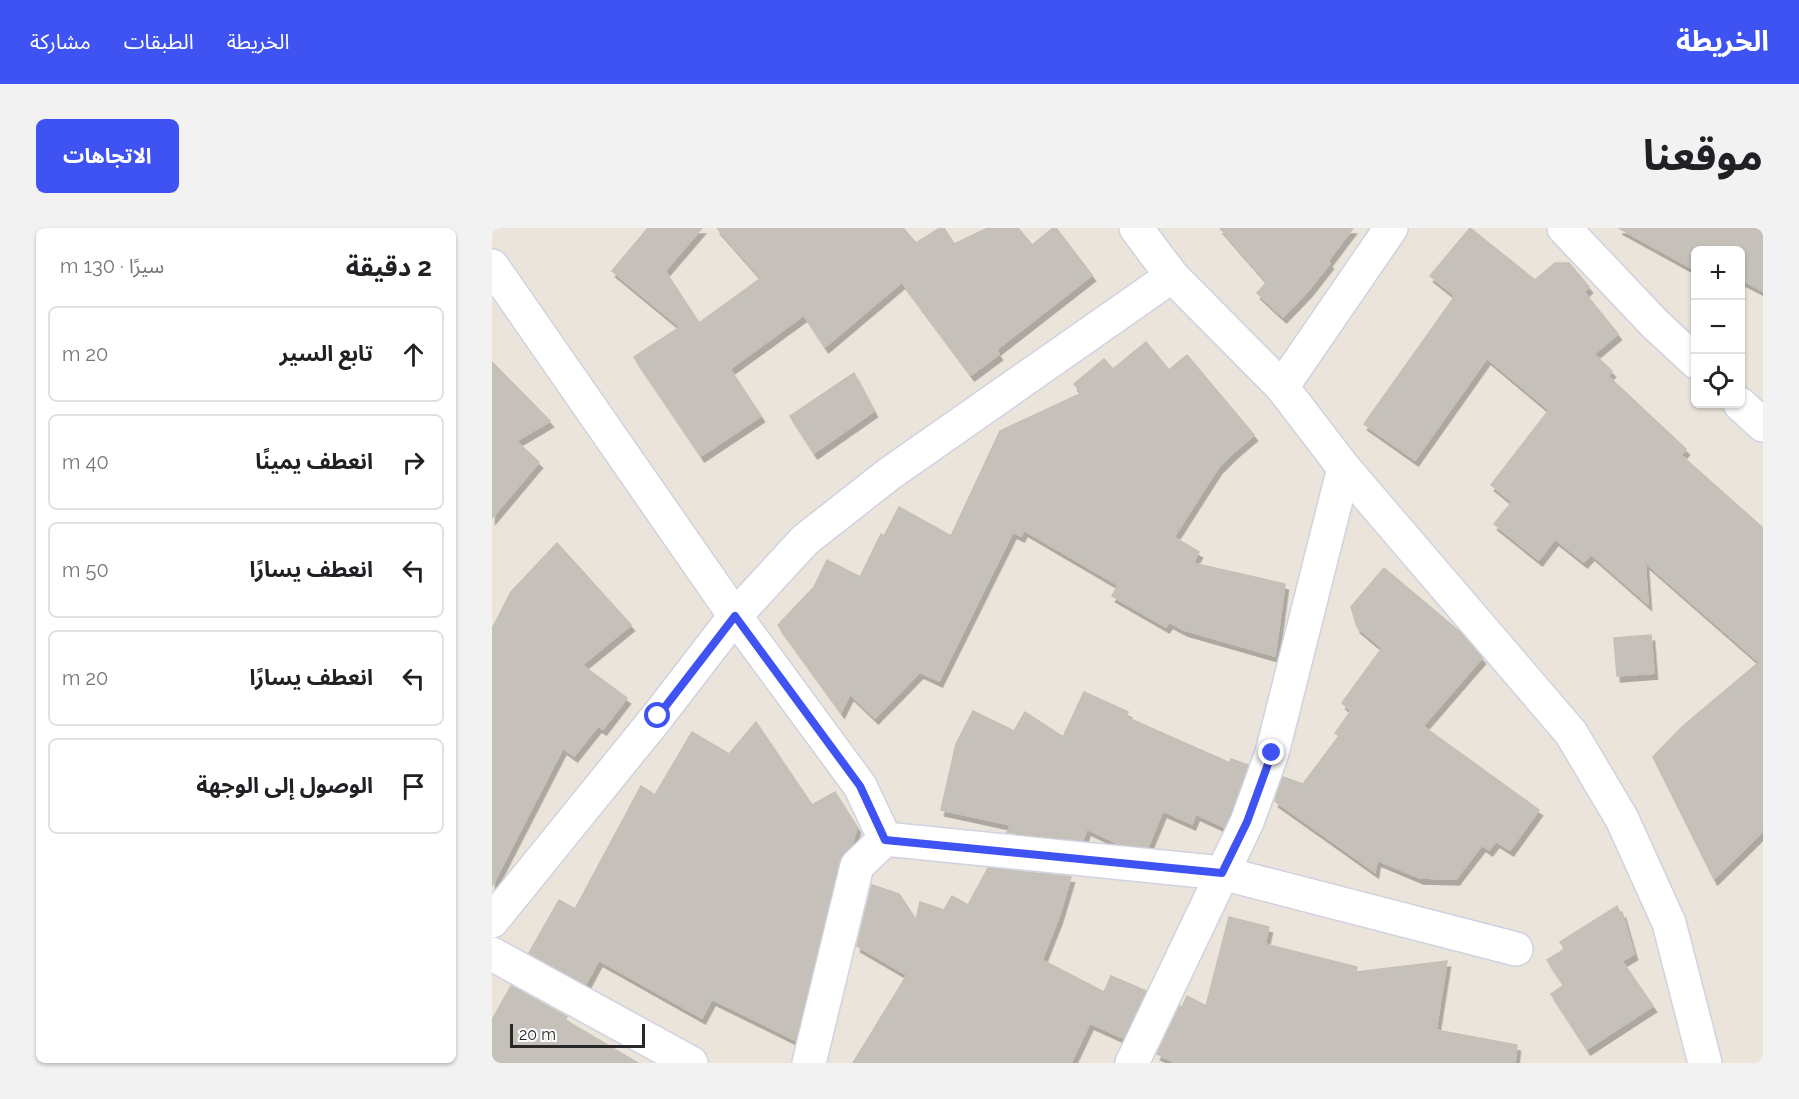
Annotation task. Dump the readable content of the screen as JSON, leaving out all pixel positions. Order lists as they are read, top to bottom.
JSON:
{
  "scale_bar": "20 m",
  "page": {
    "header": "الخريطة",
    "nav": ["الخريطة", "الطبقات", "مشاركة"],
    "title": "موقعنا",
    "buttons": "الاتجاهات",
    "heading": ["2 دقيقة", "سيرًا · 130 m"],
    "map_buttons": ["+", "−"],
    "list": [
      ["تابع السير", "20 m"],
      ["انعطف يمينًا", "40 m"],
      ["انعطف يسارًا", "50 m"],
      ["انعطف يسارًا", "20 m"],
      "الوصول إلى الوجهة"
    ],
    "scale": "20 m"
  }
}
